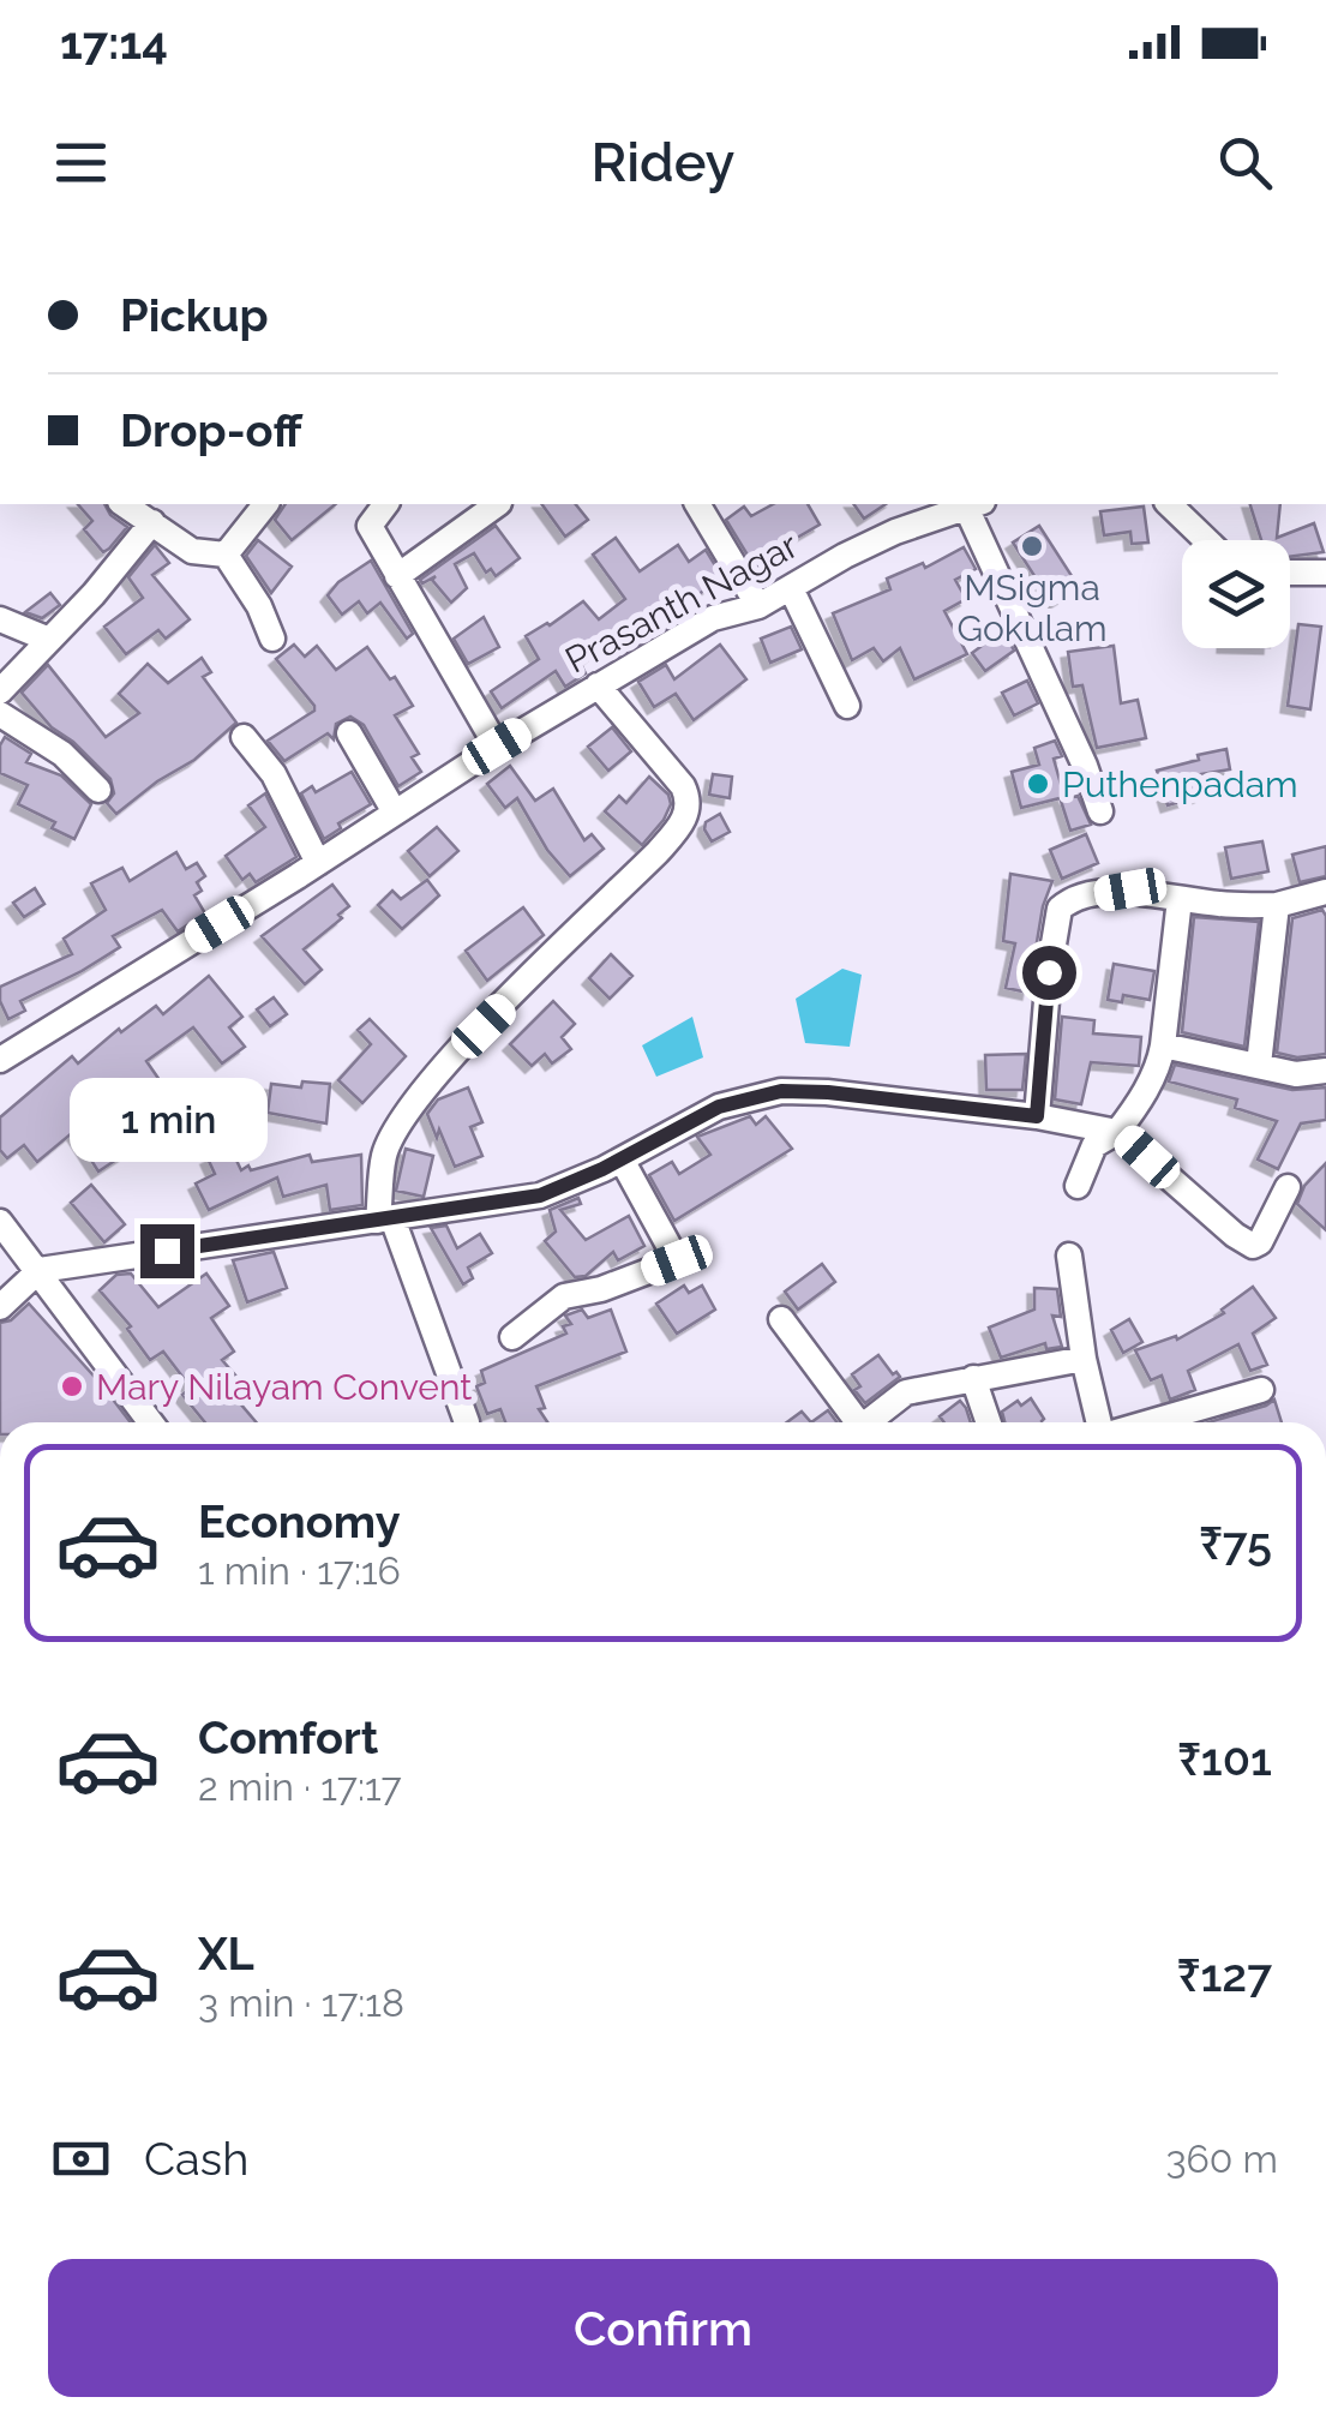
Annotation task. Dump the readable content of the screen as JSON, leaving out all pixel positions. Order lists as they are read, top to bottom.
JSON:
{
  "streets": {
    "street": ["Prasanth Nagar"]
  },
  "places": ["MSigma Gokulam", "Puthenpadam", "Mary Nilayam Convent"],
  "page": {
    "status": "17:14",
    "header": "Ridey",
    "banner": ["Pickup", "Drop-off"],
    "bubble": "1 min",
    "list": [
      {
        "name": "Economy",
        "note": "1 min · 17:16",
        "value": "₹75"
      },
      {
        "name": "Comfort",
        "note": "2 min · 17:17",
        "value": "₹101"
      },
      {
        "name": "XL",
        "note": "3 min · 17:18",
        "value": "₹127"
      }
    ],
    "pay": ["Cash", "360 m"],
    "buttons": "Confirm"
  }
}
